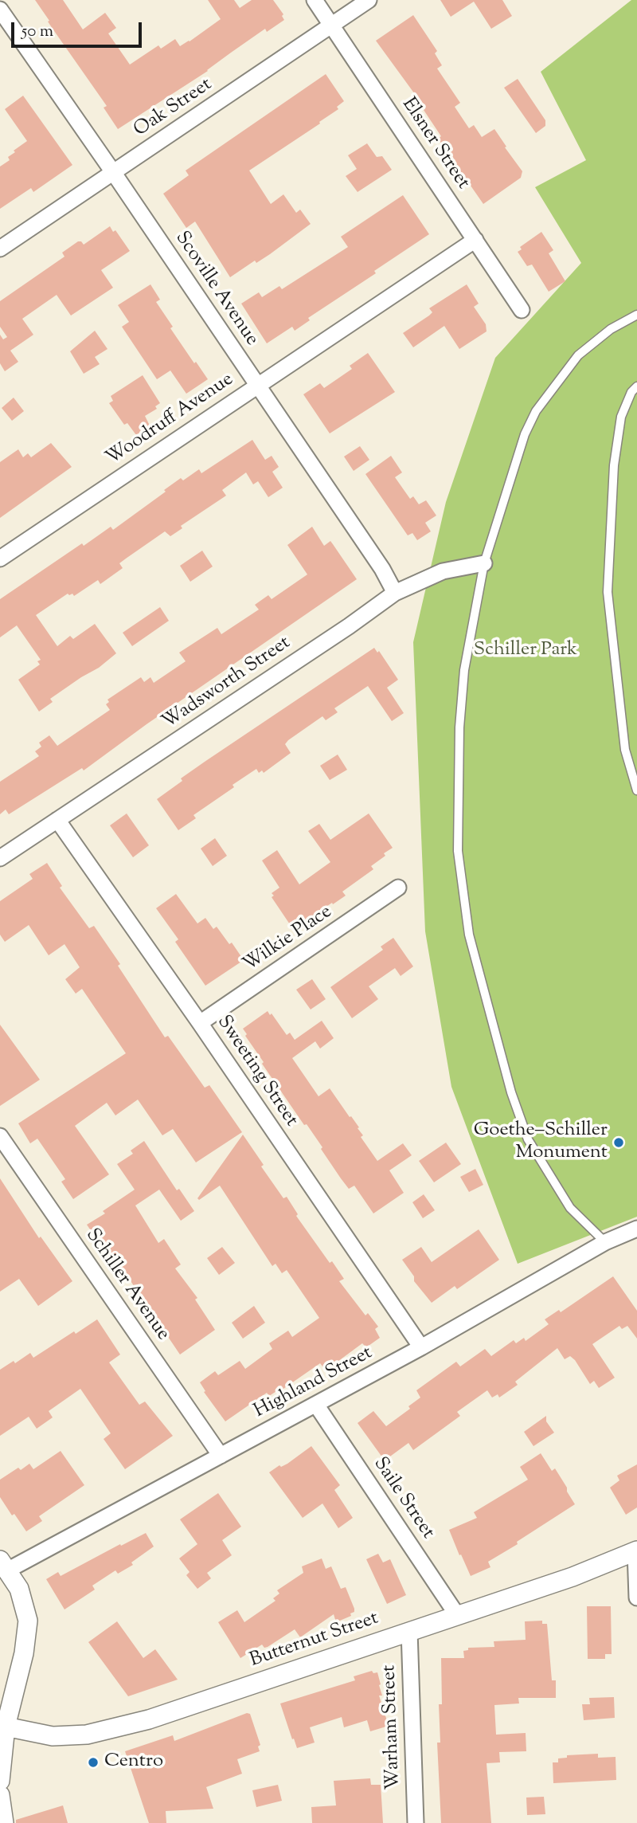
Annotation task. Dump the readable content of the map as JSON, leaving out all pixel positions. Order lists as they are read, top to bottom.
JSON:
{
  "streets": {
    "street": [
      "Oak Street",
      "Elsner Street",
      "Scoville Avenue",
      "Woodruff Avenue",
      "Wadsworth Street",
      "Wilkie Place",
      "Sweeting Street",
      "Schiller Avenue",
      "Highland Street",
      "Saile Street",
      "Butternut Street",
      "Warham Street"
    ]
  },
  "crossings": [
    ["Oak Street", "Elsner Street"],
    ["Oak Street", "Scoville Avenue"],
    ["Elsner Street", "Woodruff Avenue"],
    ["Scoville Avenue", "Woodruff Avenue"],
    ["Scoville Avenue", "Wadsworth Street"],
    ["Wadsworth Street", "Sweeting Street"],
    ["Wilkie Place", "Sweeting Street"],
    ["Sweeting Street", "Highland Street"],
    ["Schiller Avenue", "Highland Street"],
    ["Highland Street", "Saile Street"],
    ["Saile Street", "Butternut Street"],
    ["Butternut Street", "Warham Street"]
  ],
  "parks": ["Schiller Park"],
  "places": ["Goethe–Schiller Monument", "Centro"],
  "scale_bar": "50 m"
}
